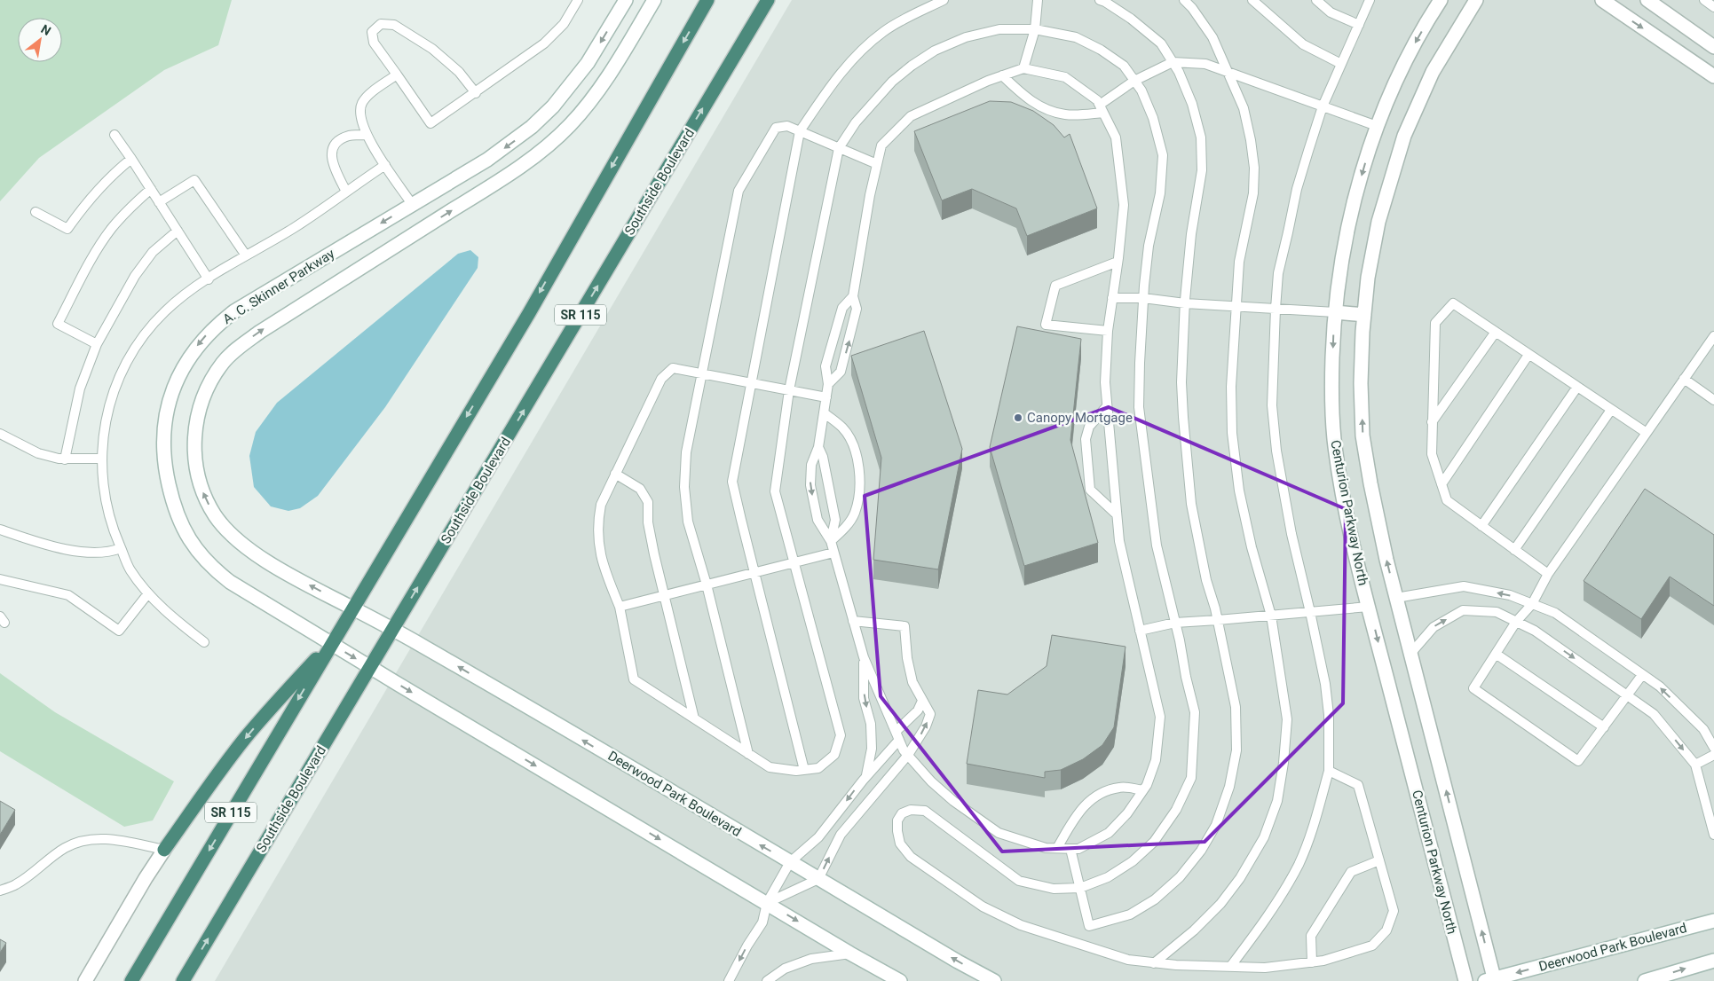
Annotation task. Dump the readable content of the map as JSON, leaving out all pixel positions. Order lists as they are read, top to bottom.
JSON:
{
  "streets": {
    "highway": ["Southside Boulevard", "SR 115"],
    "main road": ["A. C. Skinner Parkway", "Centurion Parkway North", "Deerwood Park Boulevard"]
  },
  "crossings": [
    ["Southside Boulevard", "Deerwood Park Boulevard"],
    ["A. C. Skinner Parkway", "SR 115"],
    ["A. C. Skinner Parkway", "Deerwood Park Boulevard"],
    ["SR 115", "Deerwood Park Boulevard"],
    ["Centurion Parkway North", "Deerwood Park Boulevard"]
  ],
  "places": ["Canopy Mortgage"],
  "north": "top right"
}
